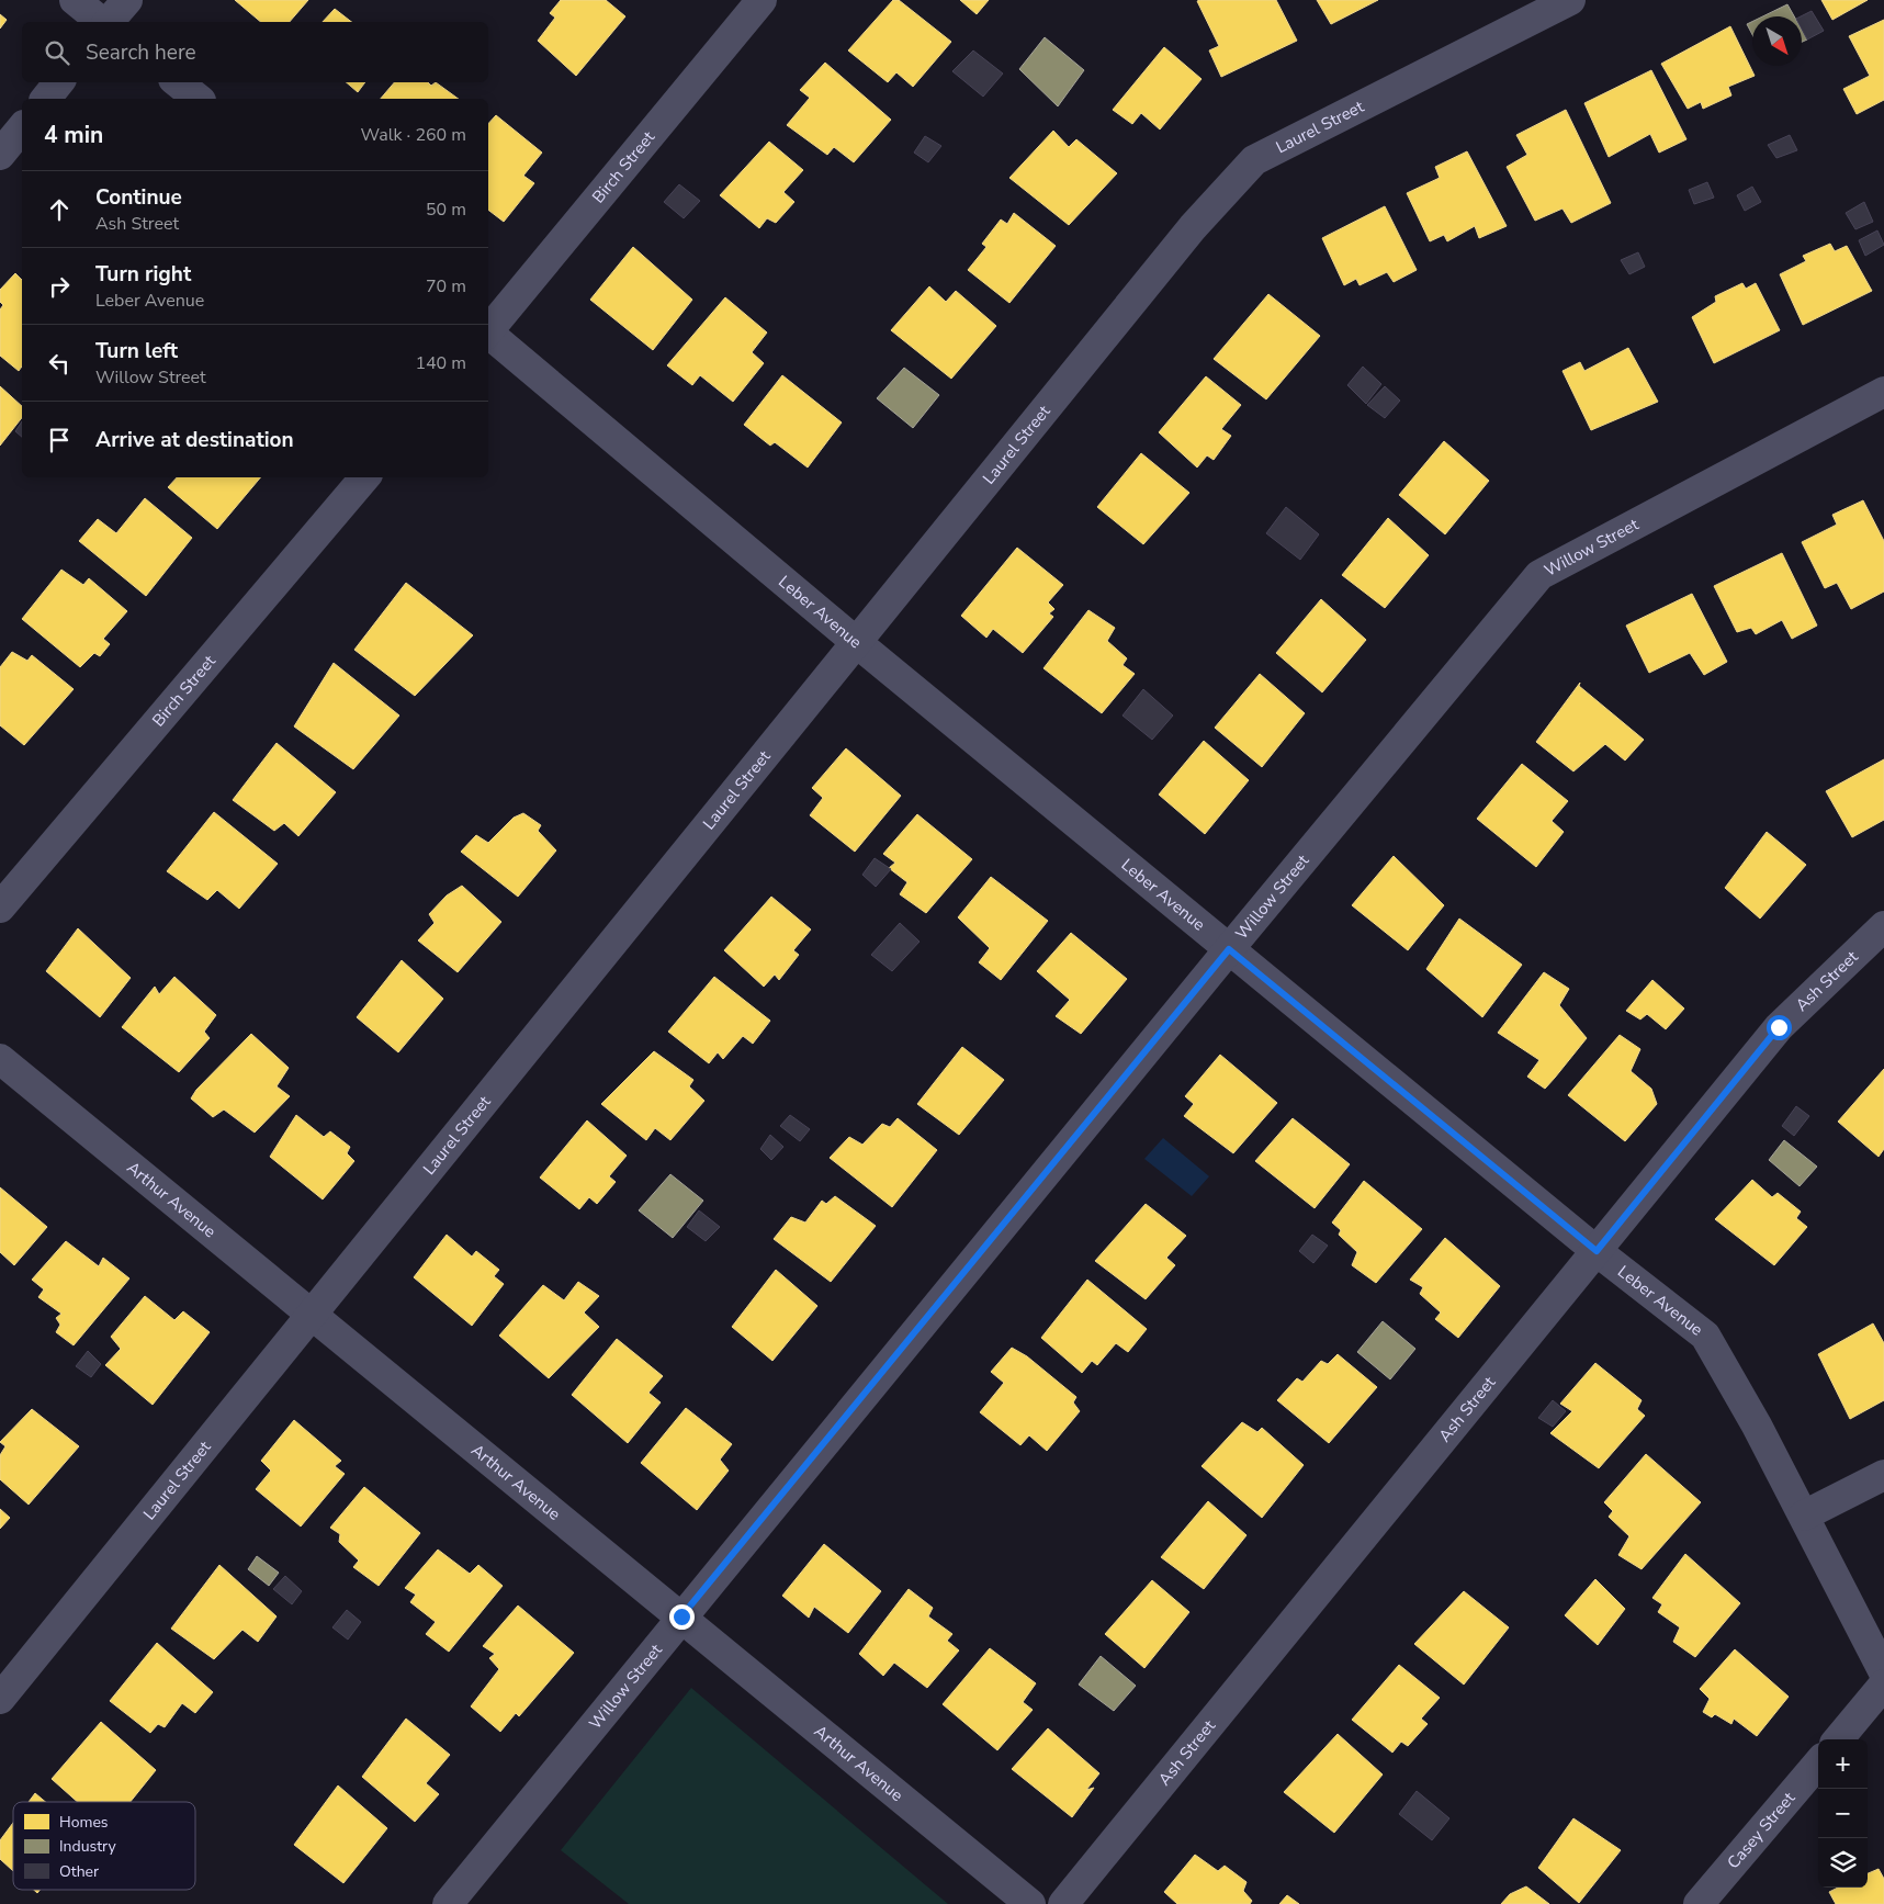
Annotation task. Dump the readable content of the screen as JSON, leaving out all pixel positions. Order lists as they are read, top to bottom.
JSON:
{
  "streets": {
    "street": [
      "Laurel Street",
      "Birch Street",
      "Willow Street",
      "Leber Avenue",
      "Ash Street",
      "Arthur Avenue",
      "Casey Street"
    ]
  },
  "crossings": [
    ["Laurel Street", "Leber Avenue"],
    ["Laurel Street", "Arthur Avenue"],
    ["Willow Street", "Leber Avenue"],
    ["Willow Street", "Arthur Avenue"],
    ["Leber Avenue", "Ash Street"]
  ],
  "legend": ["Homes", "Industry", "Other"],
  "north": "bottom right",
  "page": {
    "search": "Search here",
    "heading": ["4 min", "Walk · 260 m"],
    "list": [
      ["Continue", "Ash Street", "50 m"],
      ["Turn right", "Leber Avenue", "70 m"],
      ["Turn left", "Willow Street", "140 m"],
      "Arrive at destination"
    ],
    "map_buttons": ["+", "−"]
  }
}
